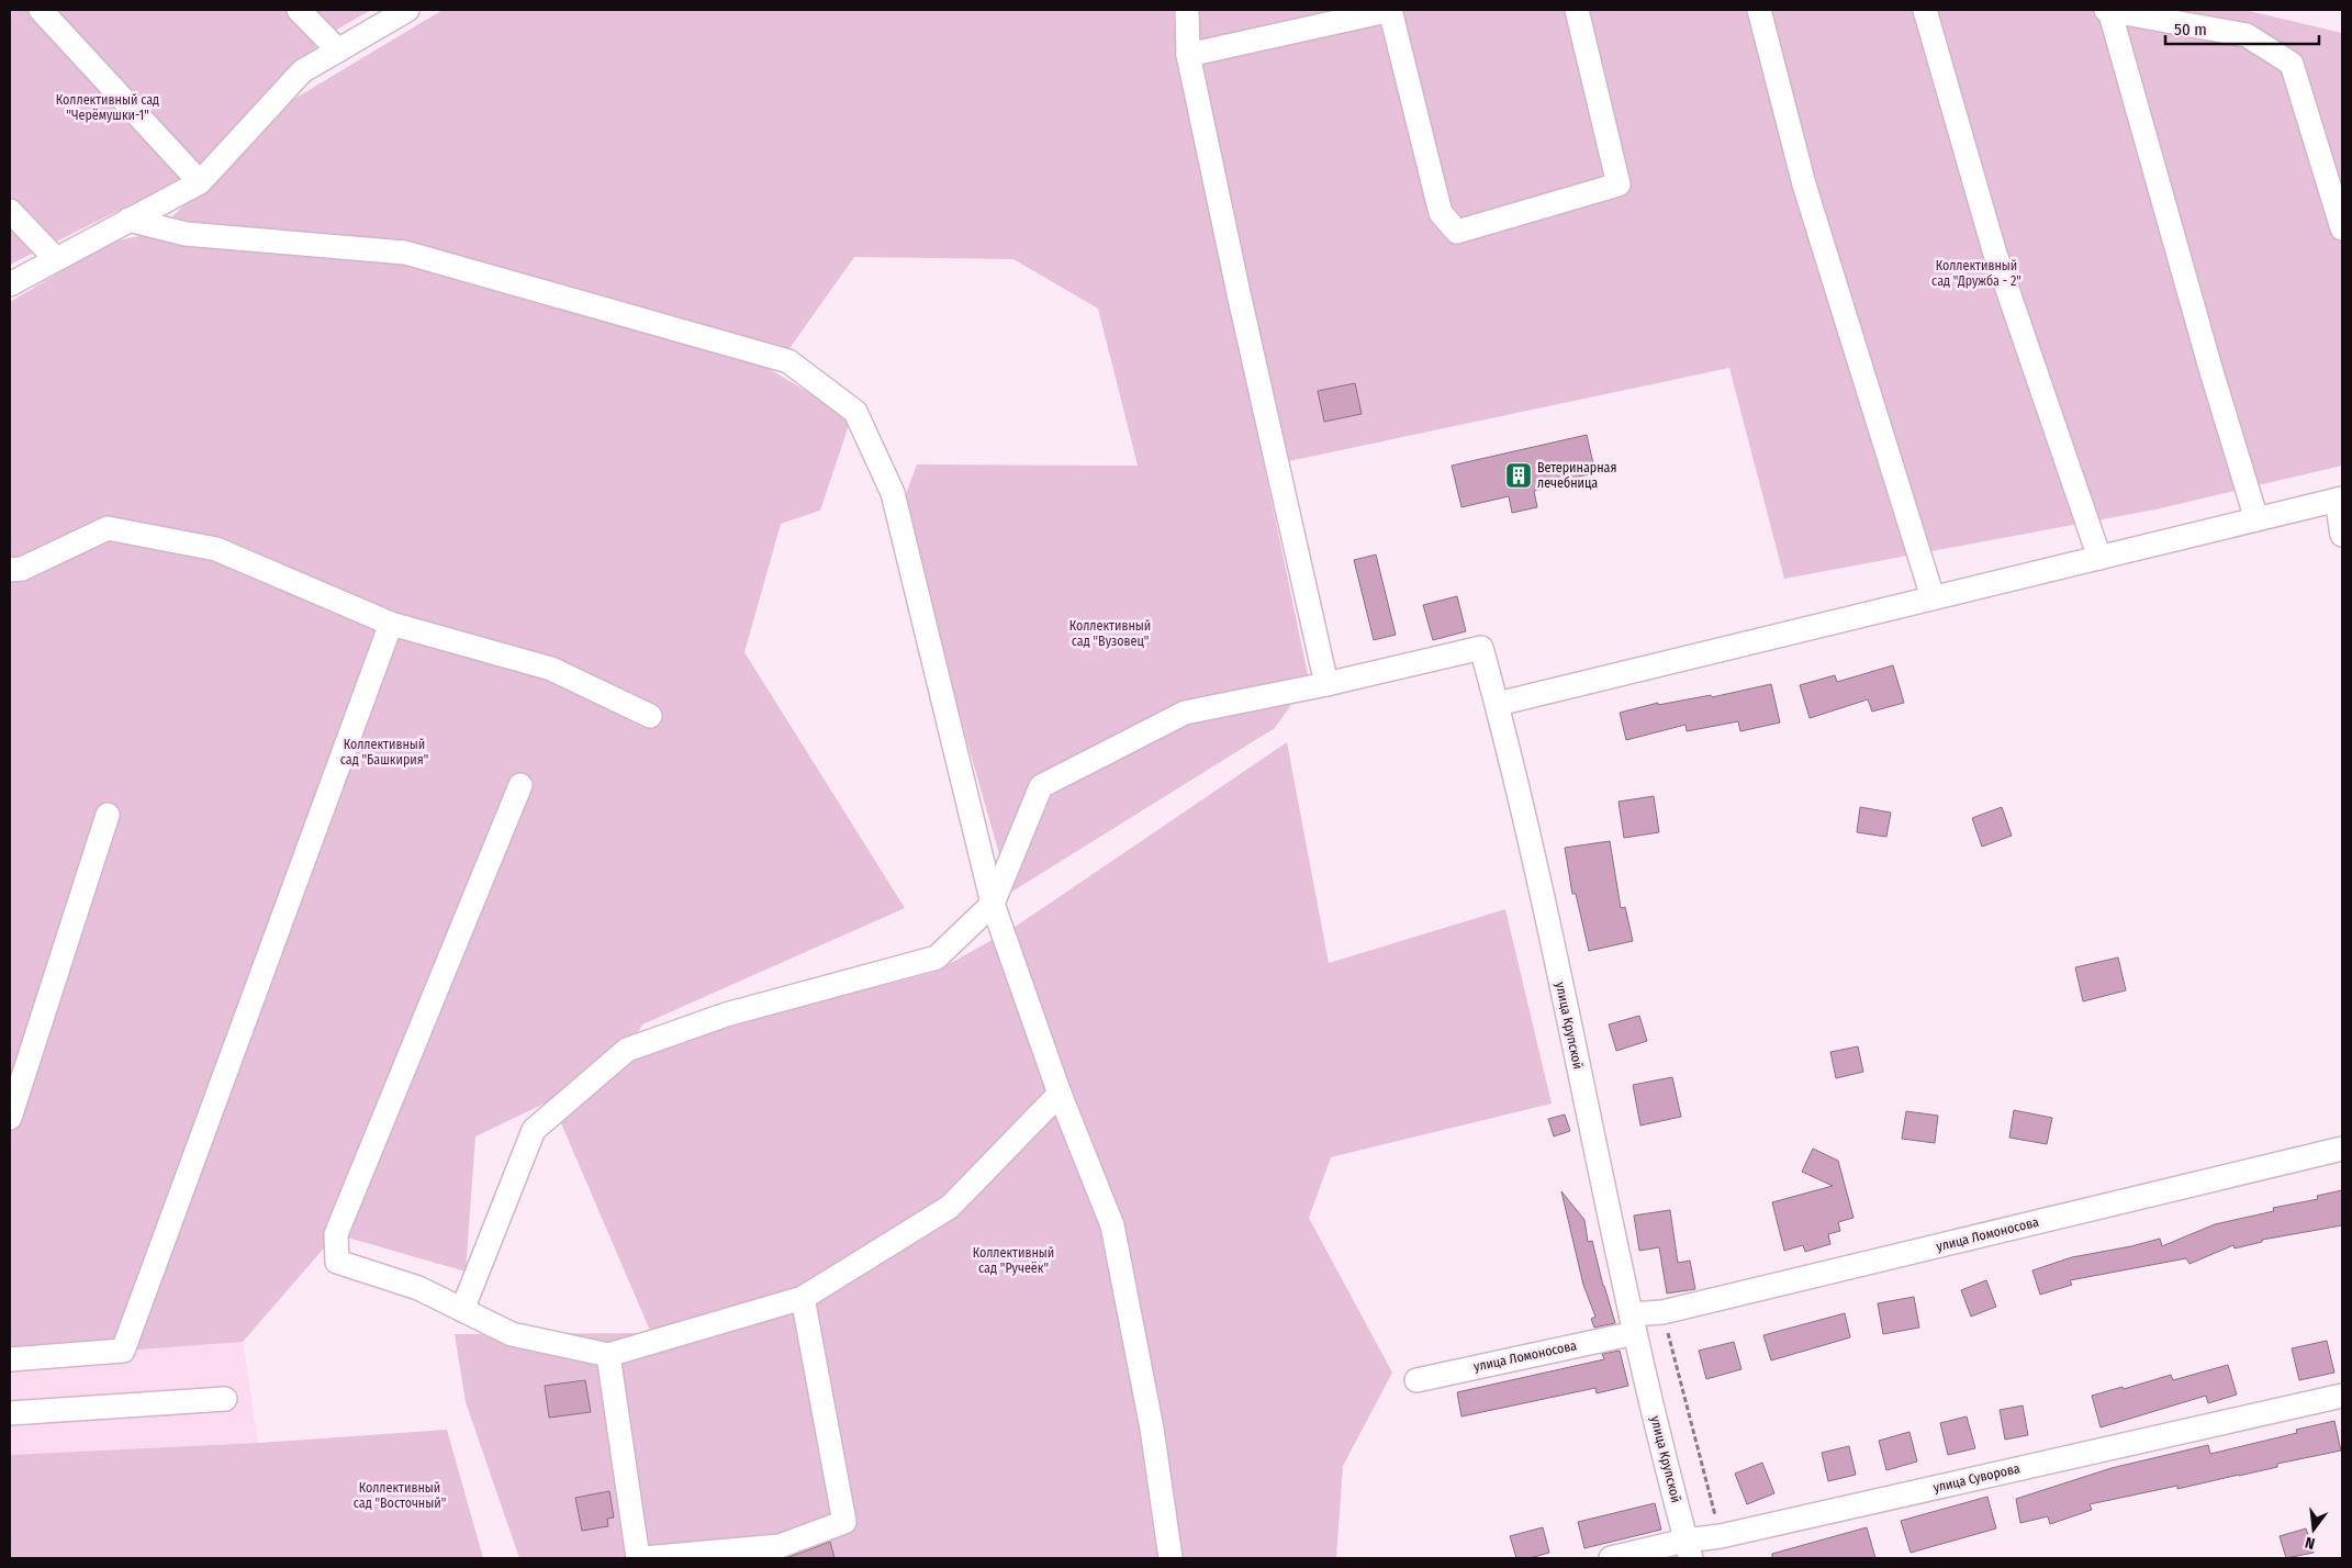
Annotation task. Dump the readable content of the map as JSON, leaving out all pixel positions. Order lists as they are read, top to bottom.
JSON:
{
  "streets": {
    "street": ["улица Крупской", "улица Ломоносова", "улица Суворова"]
  },
  "crossings": [
    ["улица Крупской", "улица Ломоносова"],
    ["улица Крупской", "улица Суворова"]
  ],
  "parks": [
    "Коллективный сад \"Черёмушки-1\"",
    "Коллективный сад \"Дружба - 2\"",
    "Коллективный сад \"Вузовец\"",
    "Коллективный сад \"Башкирия\"",
    "Коллективный сад \"Ручеёк\"",
    "Коллективный сад \"Восточный\""
  ],
  "places": {
    "building": ["Ветеринарная лечебница"]
  },
  "scale_bar": "50 m",
  "north": "bottom"
}
